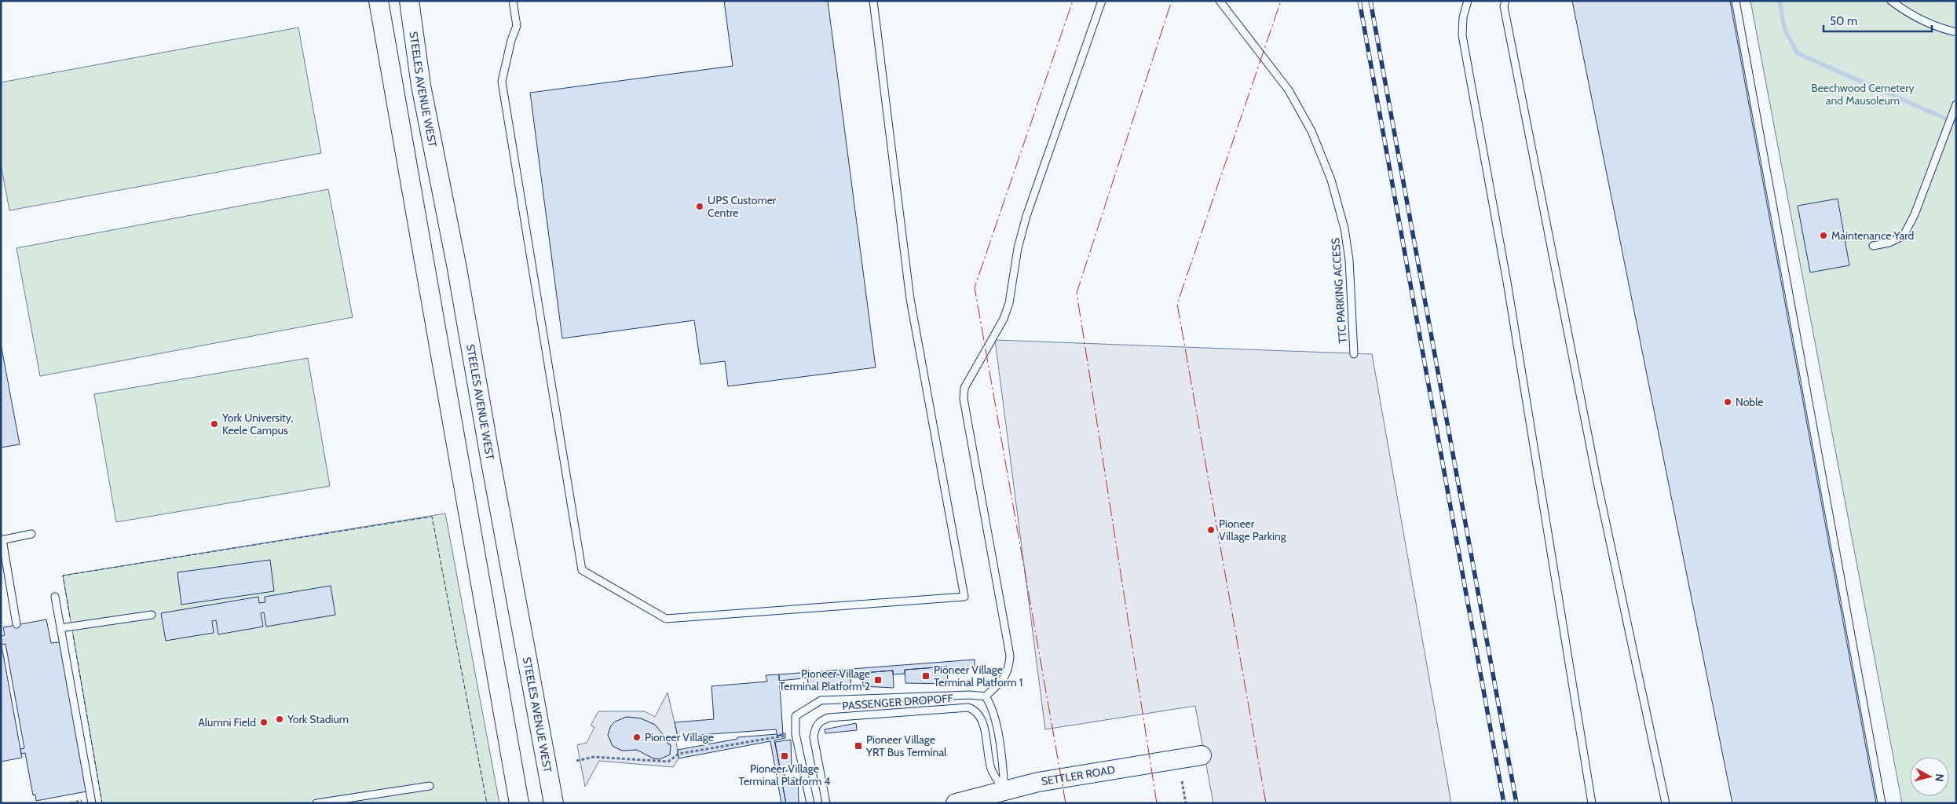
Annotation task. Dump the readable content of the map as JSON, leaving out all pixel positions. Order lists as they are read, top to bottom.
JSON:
{
  "streets": {
    "main road": ["STEELES AVENUE WEST", "SETTLER ROAD"],
    "lane": ["TTC PARKING ACCESS", "PASSENGER DROPOFF"]
  },
  "crossings": [
    ["PASSENGER DROPOFF", "SETTLER ROAD"]
  ],
  "parks": ["Beechwood Cemetery and Mausoleum"],
  "places": {
    "other": [
      "UPS Customer Centre",
      "Maintenance Yard",
      "Noble",
      "York University, Keele Campus",
      "Pioneer Village Parking",
      "York Stadium",
      "Alumni Field",
      "Pioneer Village"
    ],
    "transit": [
      "Pioneer Village Terminal Platform 1",
      "Pioneer Village Terminal Platform 2",
      "Pioneer Village YRT Bus Terminal",
      "Pioneer Village Terminal Platform 4"
    ]
  },
  "scale_bar": "50 m",
  "north": "right"
}
